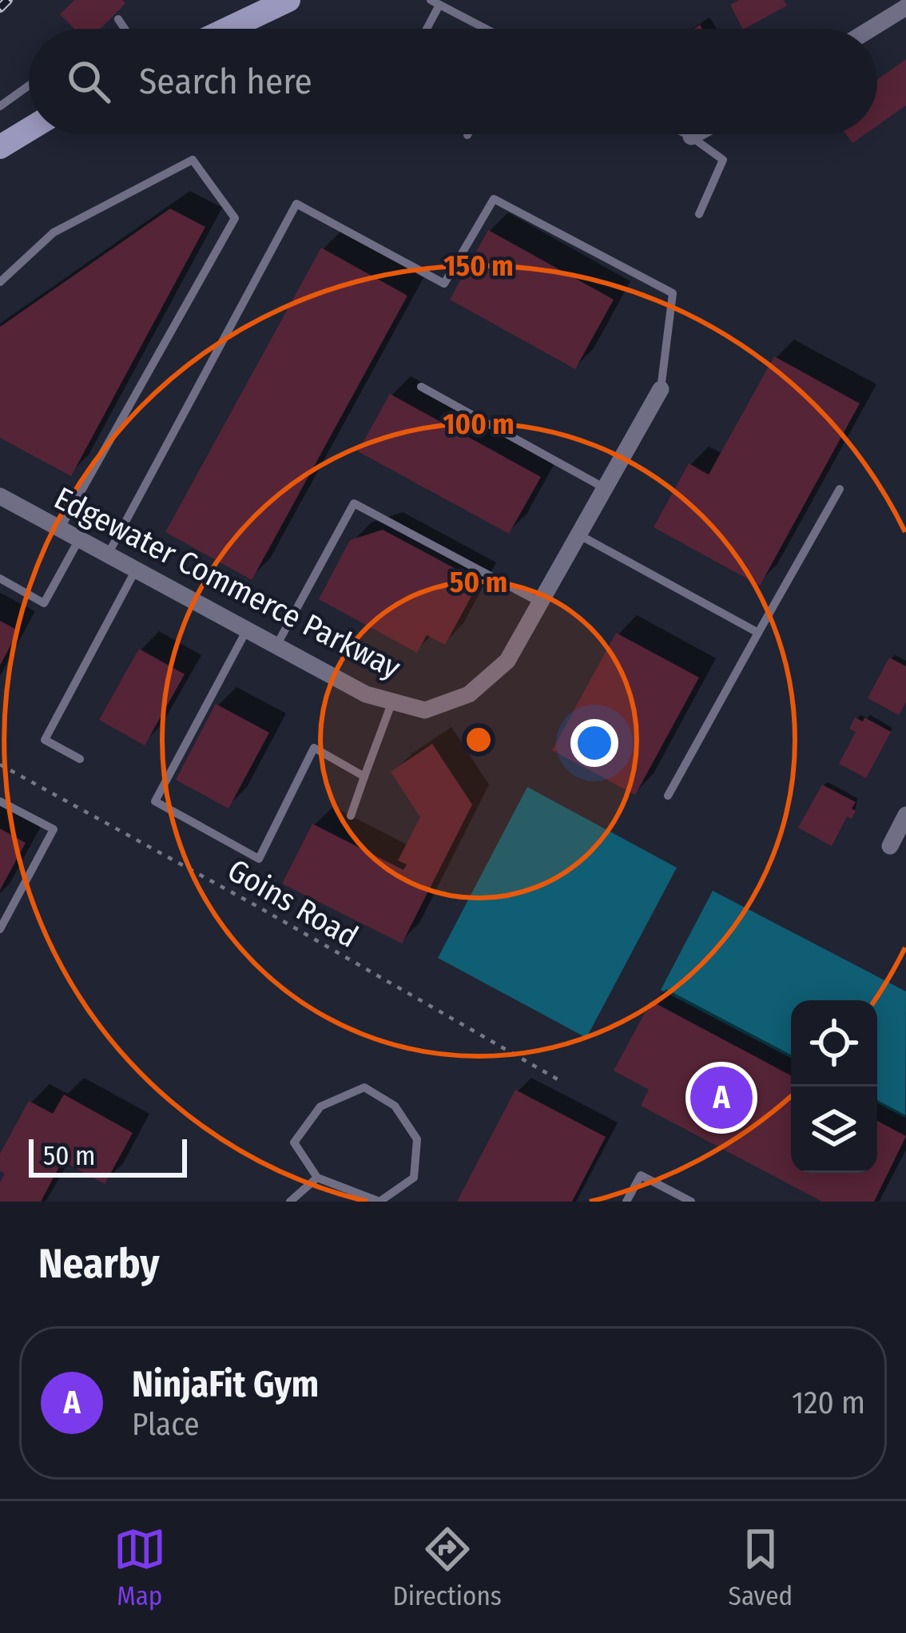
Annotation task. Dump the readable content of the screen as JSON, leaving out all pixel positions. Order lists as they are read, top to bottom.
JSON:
{
  "streets": {
    "street": ["Edgewater Commerce Parkway"],
    "path": ["Goins Road"]
  },
  "scale_bar": "50 m",
  "page": {
    "search": "Search here",
    "pins": "A",
    "scale": "50 m",
    "heading": "Nearby",
    "list": [
      {
        "mark": "A",
        "name": "NinjaFit Gym",
        "note": "Place",
        "value": "120 m"
      }
    ],
    "nav": ["Map", "Directions", "Saved"]
  },
  "rings": ["150 m", "100 m", "50 m"]
}
